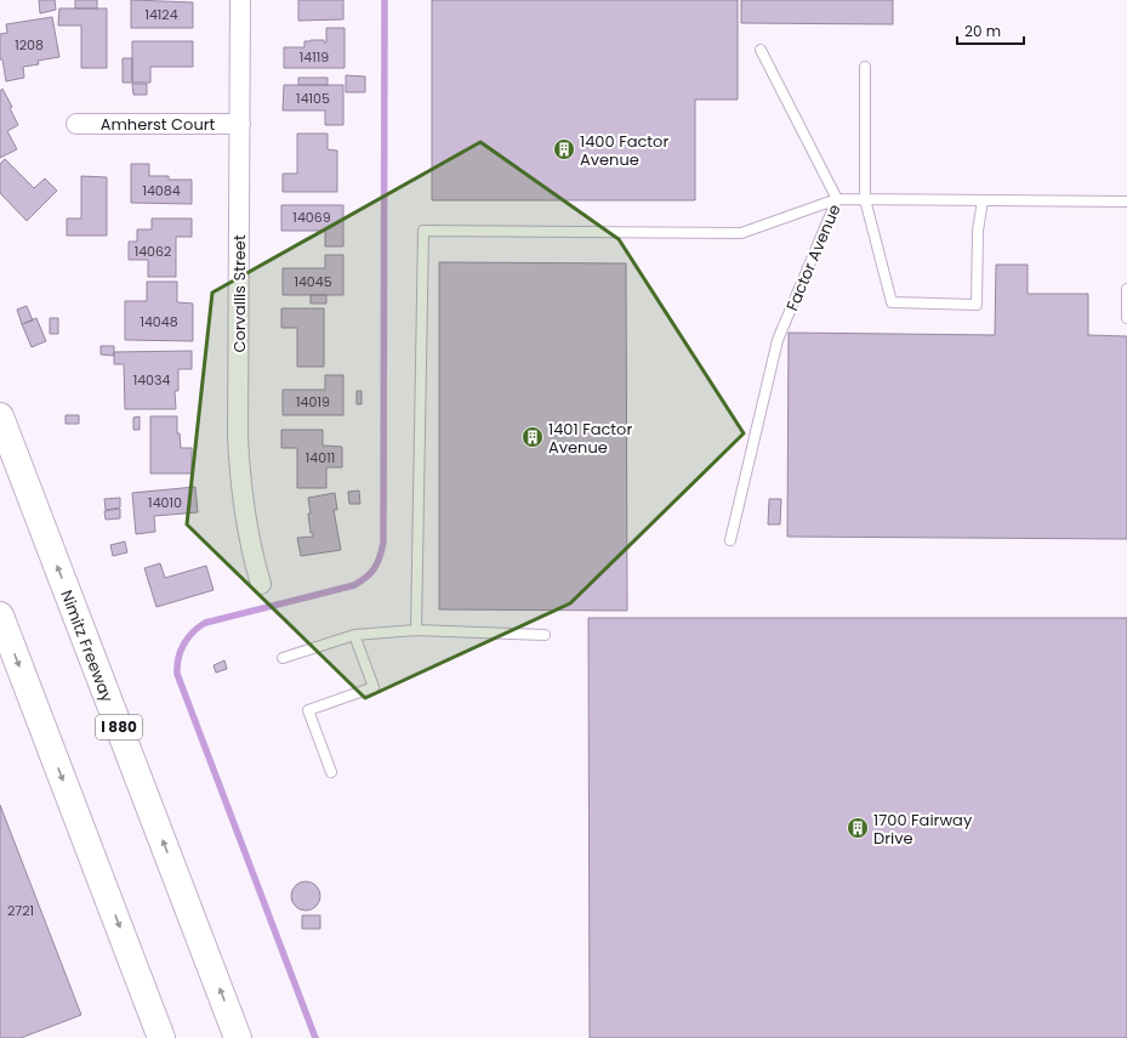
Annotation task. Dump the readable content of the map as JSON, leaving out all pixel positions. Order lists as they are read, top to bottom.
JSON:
{
  "streets": {
    "highway": ["Nimitz Freeway", "I 880"],
    "street": ["Amherst Court", "Corvallis Street"],
    "lane": ["Factor Avenue"]
  },
  "crossings": [
    ["Amherst Court", "Corvallis Street"]
  ],
  "places": {
    "building": ["1400 Factor Avenue", "1401 Factor Avenue", "1700 Fairway Drive"]
  },
  "house_numbers": [
    "14124",
    "1208",
    "14119",
    "14105",
    "14084",
    "14069",
    "14062",
    "14045",
    "14048",
    "14034",
    "14019",
    "14011",
    "14010",
    "2721"
  ],
  "scale_bar": "20 m"
}
